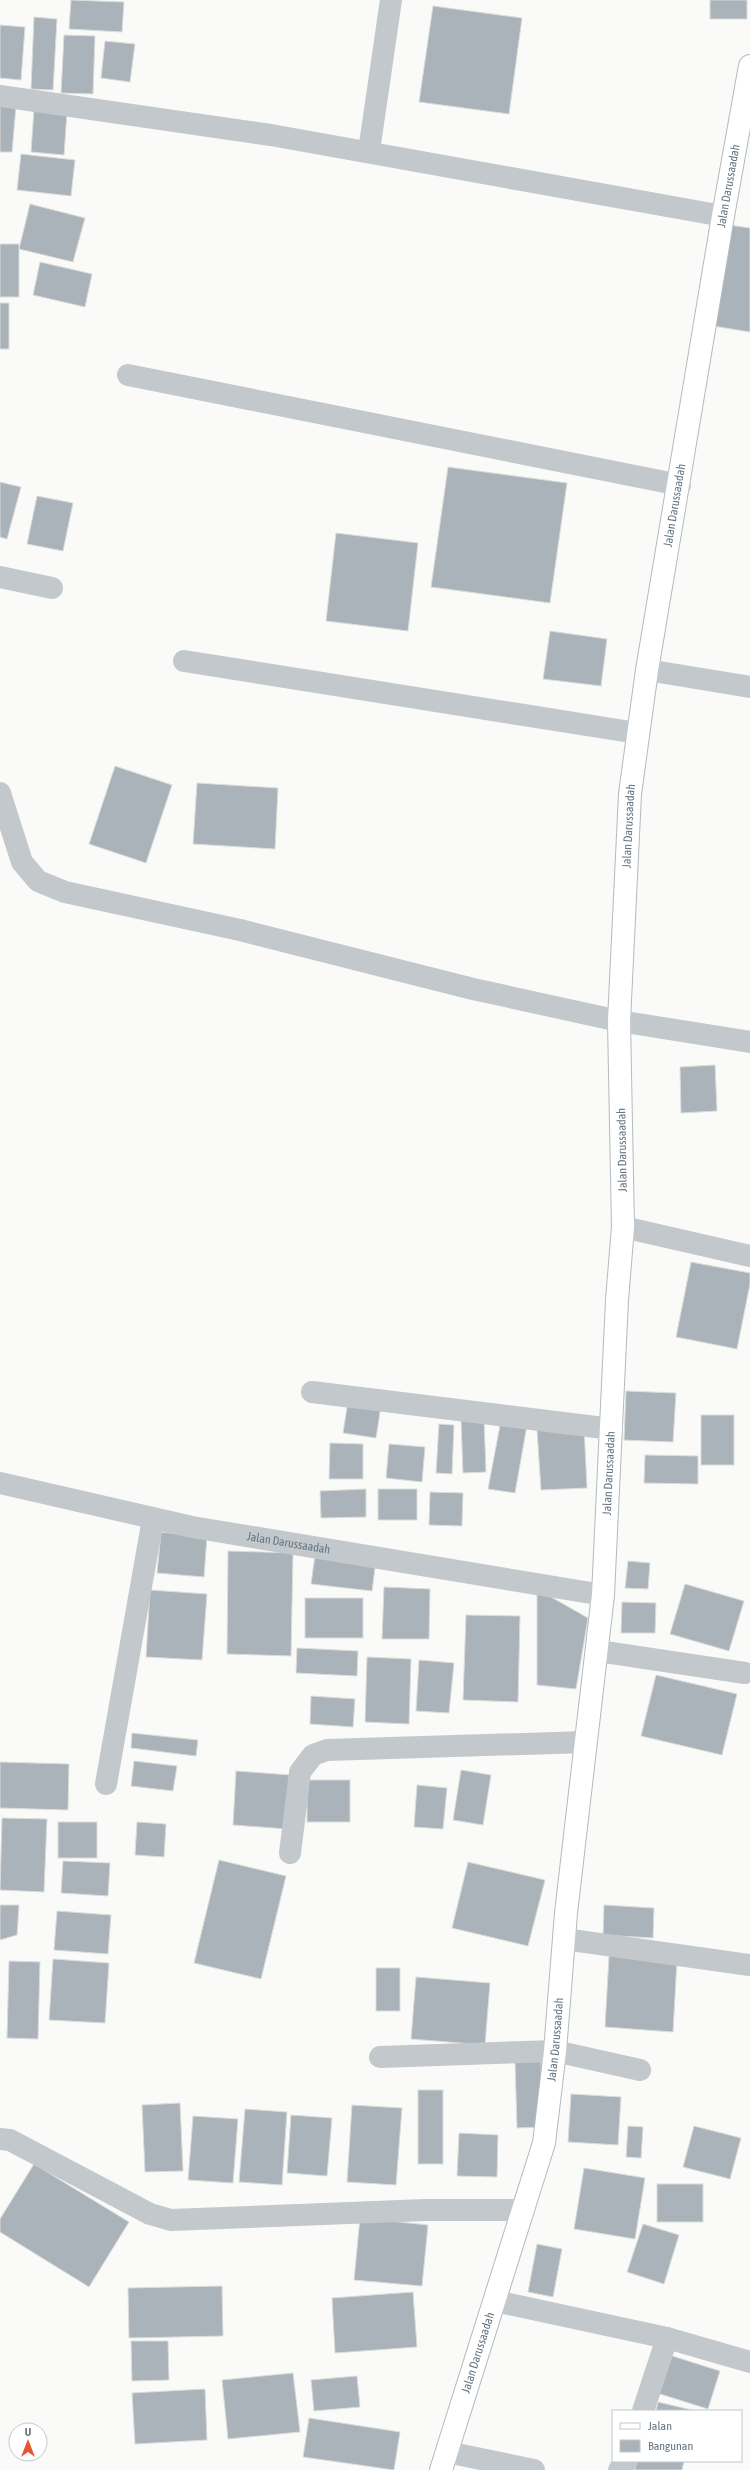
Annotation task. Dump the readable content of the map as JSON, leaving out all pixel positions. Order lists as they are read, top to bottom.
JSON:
{
  "streets": {
    "street": ["Jalan Darussaadah"]
  },
  "legend": ["Jalan", "Bangunan"],
  "north": "top"
}
